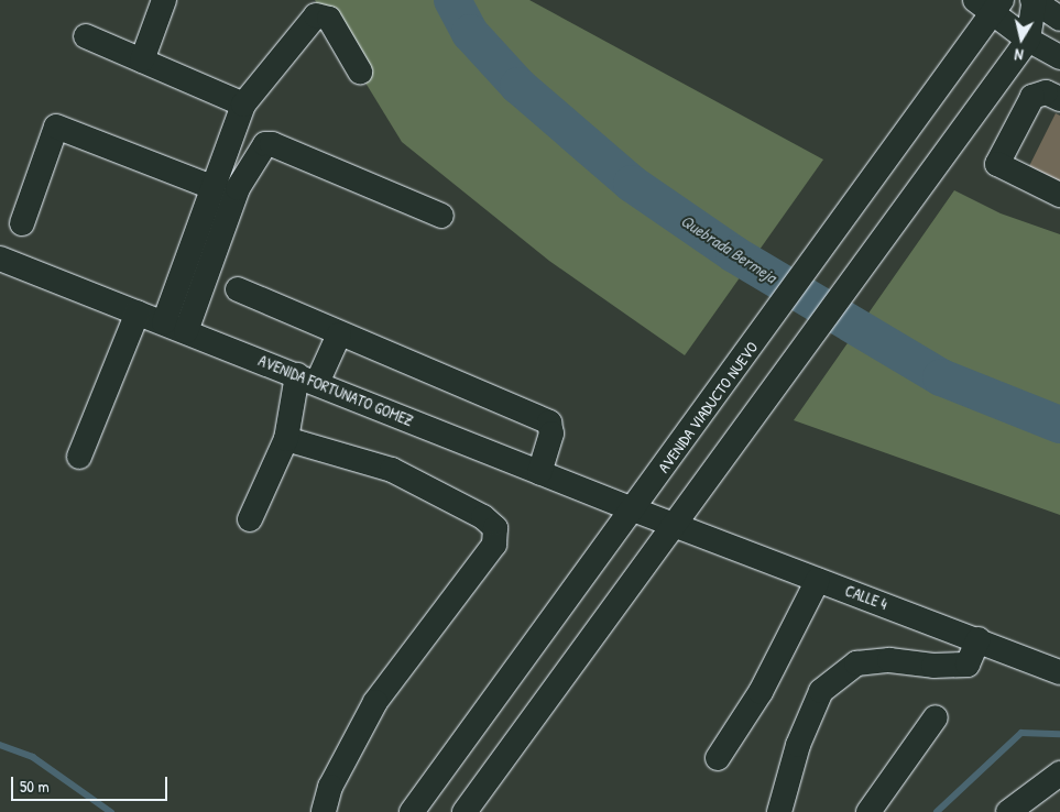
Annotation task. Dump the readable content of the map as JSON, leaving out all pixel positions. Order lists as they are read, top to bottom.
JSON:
{
  "streets": {
    "street": ["AVENIDA FORTUNATO GOMEZ", "AVENIDA VIADUCTO NUEVO", "CALLE 4"]
  },
  "crossings": [
    ["AVENIDA FORTUNATO GOMEZ", "AVENIDA VIADUCTO NUEVO"],
    ["AVENIDA FORTUNATO GOMEZ", "CALLE 4"]
  ],
  "water": ["Quebrada Bermeja"],
  "scale_bar": "50 m",
  "north": "bottom"
}
